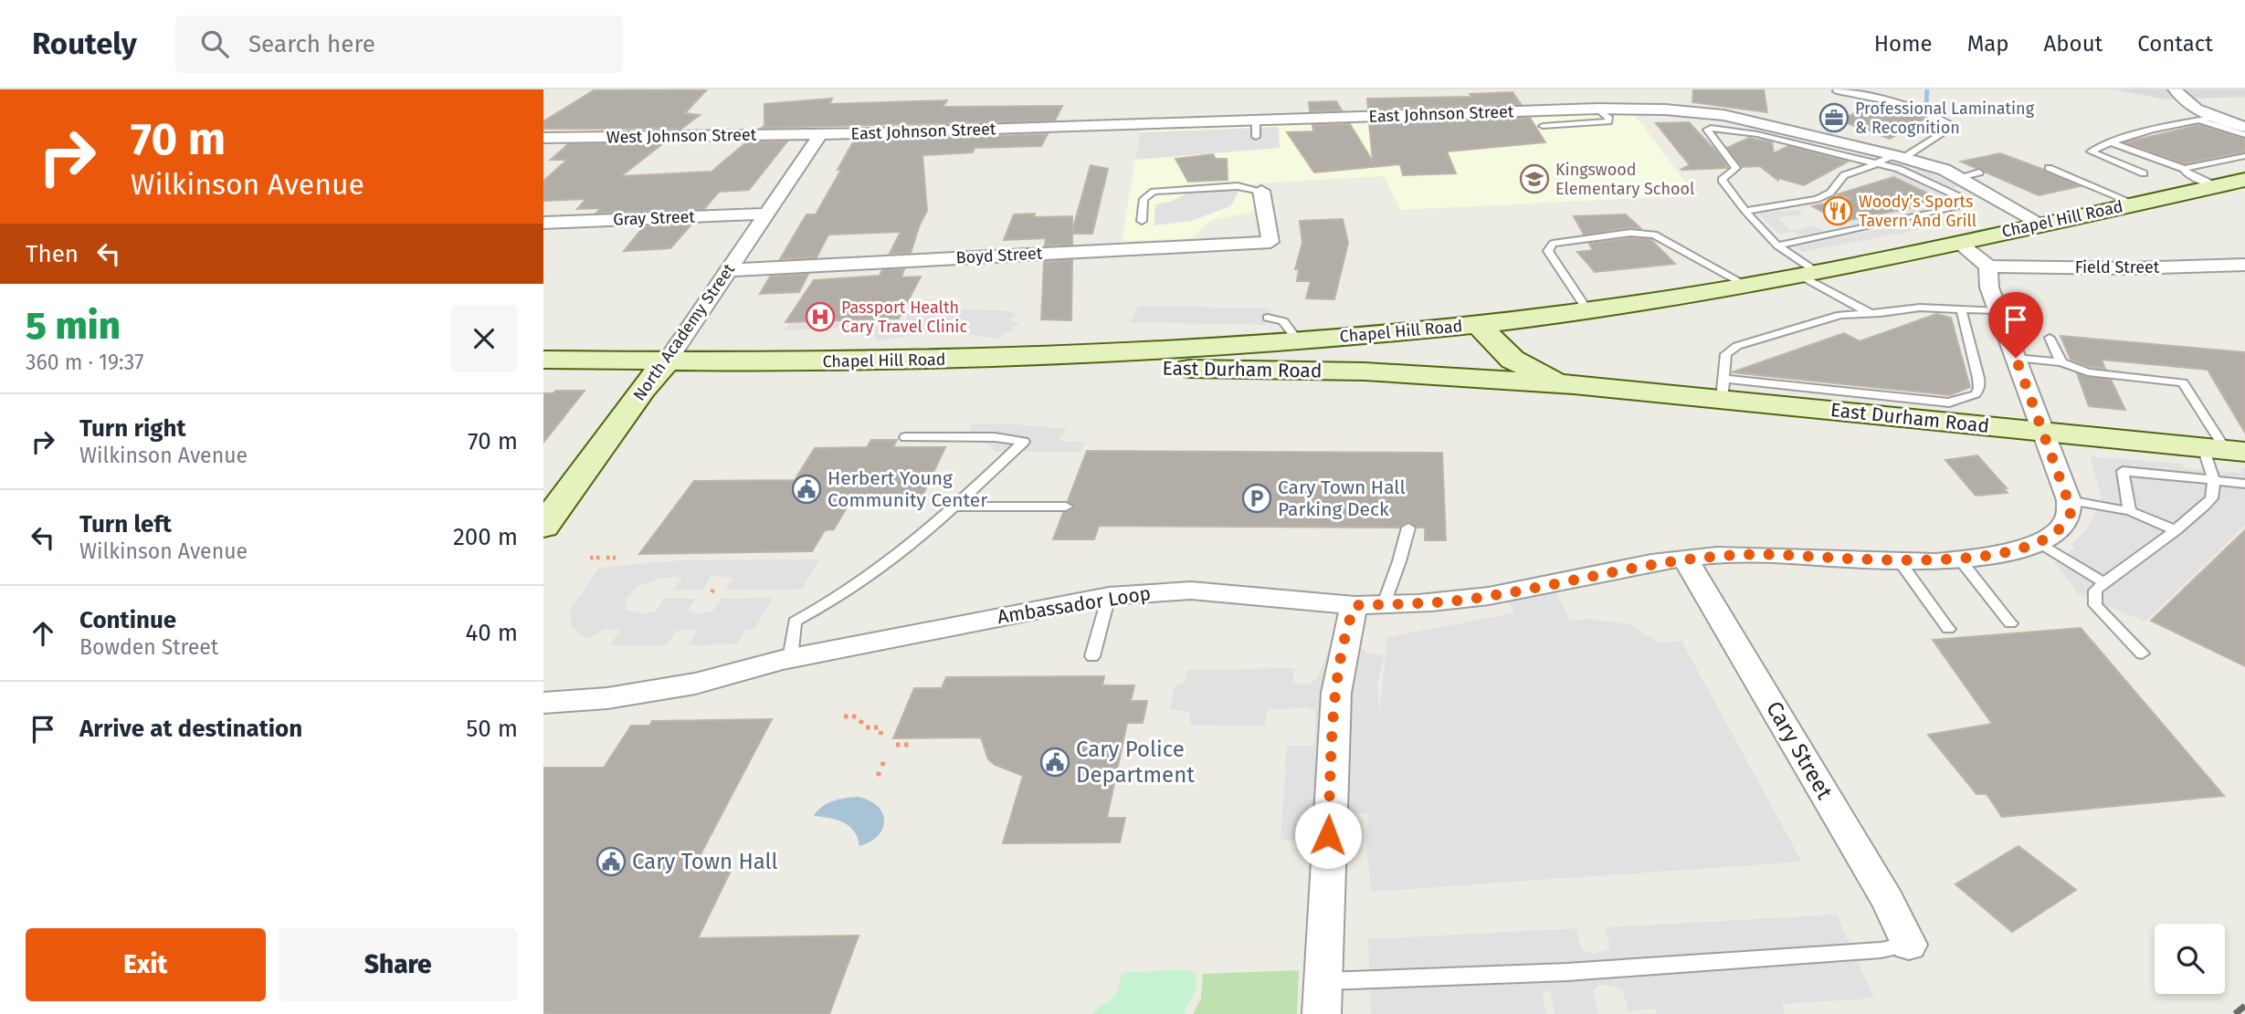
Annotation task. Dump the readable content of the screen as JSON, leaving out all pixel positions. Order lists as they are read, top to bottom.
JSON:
{
  "streets": {
    "main road": ["Chapel Hill Road", "North Academy Street", "East Durham Road"],
    "street": [
      "East Johnson Street",
      "West Johnson Street",
      "Gray Street",
      "Boyd Street",
      "Field Street",
      "Ambassador Loop",
      "Cary Street"
    ]
  },
  "crossings": [
    ["East Johnson Street", "West Johnson Street"],
    ["East Johnson Street", "Chapel Hill Road"],
    ["East Johnson Street", "North Academy Street"],
    ["West Johnson Street", "North Academy Street"],
    ["Gray Street", "North Academy Street"],
    ["Chapel Hill Road", "North Academy Street"],
    ["Chapel Hill Road", "East Durham Road"],
    ["Boyd Street", "North Academy Street"],
    ["Ambassador Loop", "Cary Street"]
  ],
  "places": {
    "office": ["Professional Laminating & Recognition"],
    "school or university": ["Kingswood Elementary School"],
    "restaurant": ["Woody’s Sports Tavern And Grill"],
    "hospital": ["Passport Health Cary Travel Clinic"],
    "public building": ["Herbert Young Community Center", "Cary Police Department", "Cary Town Hall"],
    "parking": ["Cary Town Hall Parking Deck"]
  },
  "page": {
    "header": "Routely",
    "search": "Search here",
    "nav": [
      "Home",
      "Map",
      "About",
      "Contact"
    ],
    "turn": ["70 m", "Wilkinson Avenue"],
    "then": "Then",
    "heading": ["5 min", "360 m · 19:37"],
    "list": [
      {
        "name": "Turn right",
        "note": "Wilkinson Avenue",
        "value": "70 m"
      },
      {
        "name": "Turn left",
        "note": "Wilkinson Avenue",
        "value": "200 m"
      },
      {
        "name": "Continue",
        "note": "Bowden Street",
        "value": "40 m"
      },
      {
        "name": "Arrive at destination",
        "value": "50 m"
      }
    ],
    "buttons": ["Exit", "Share"]
  }
}
